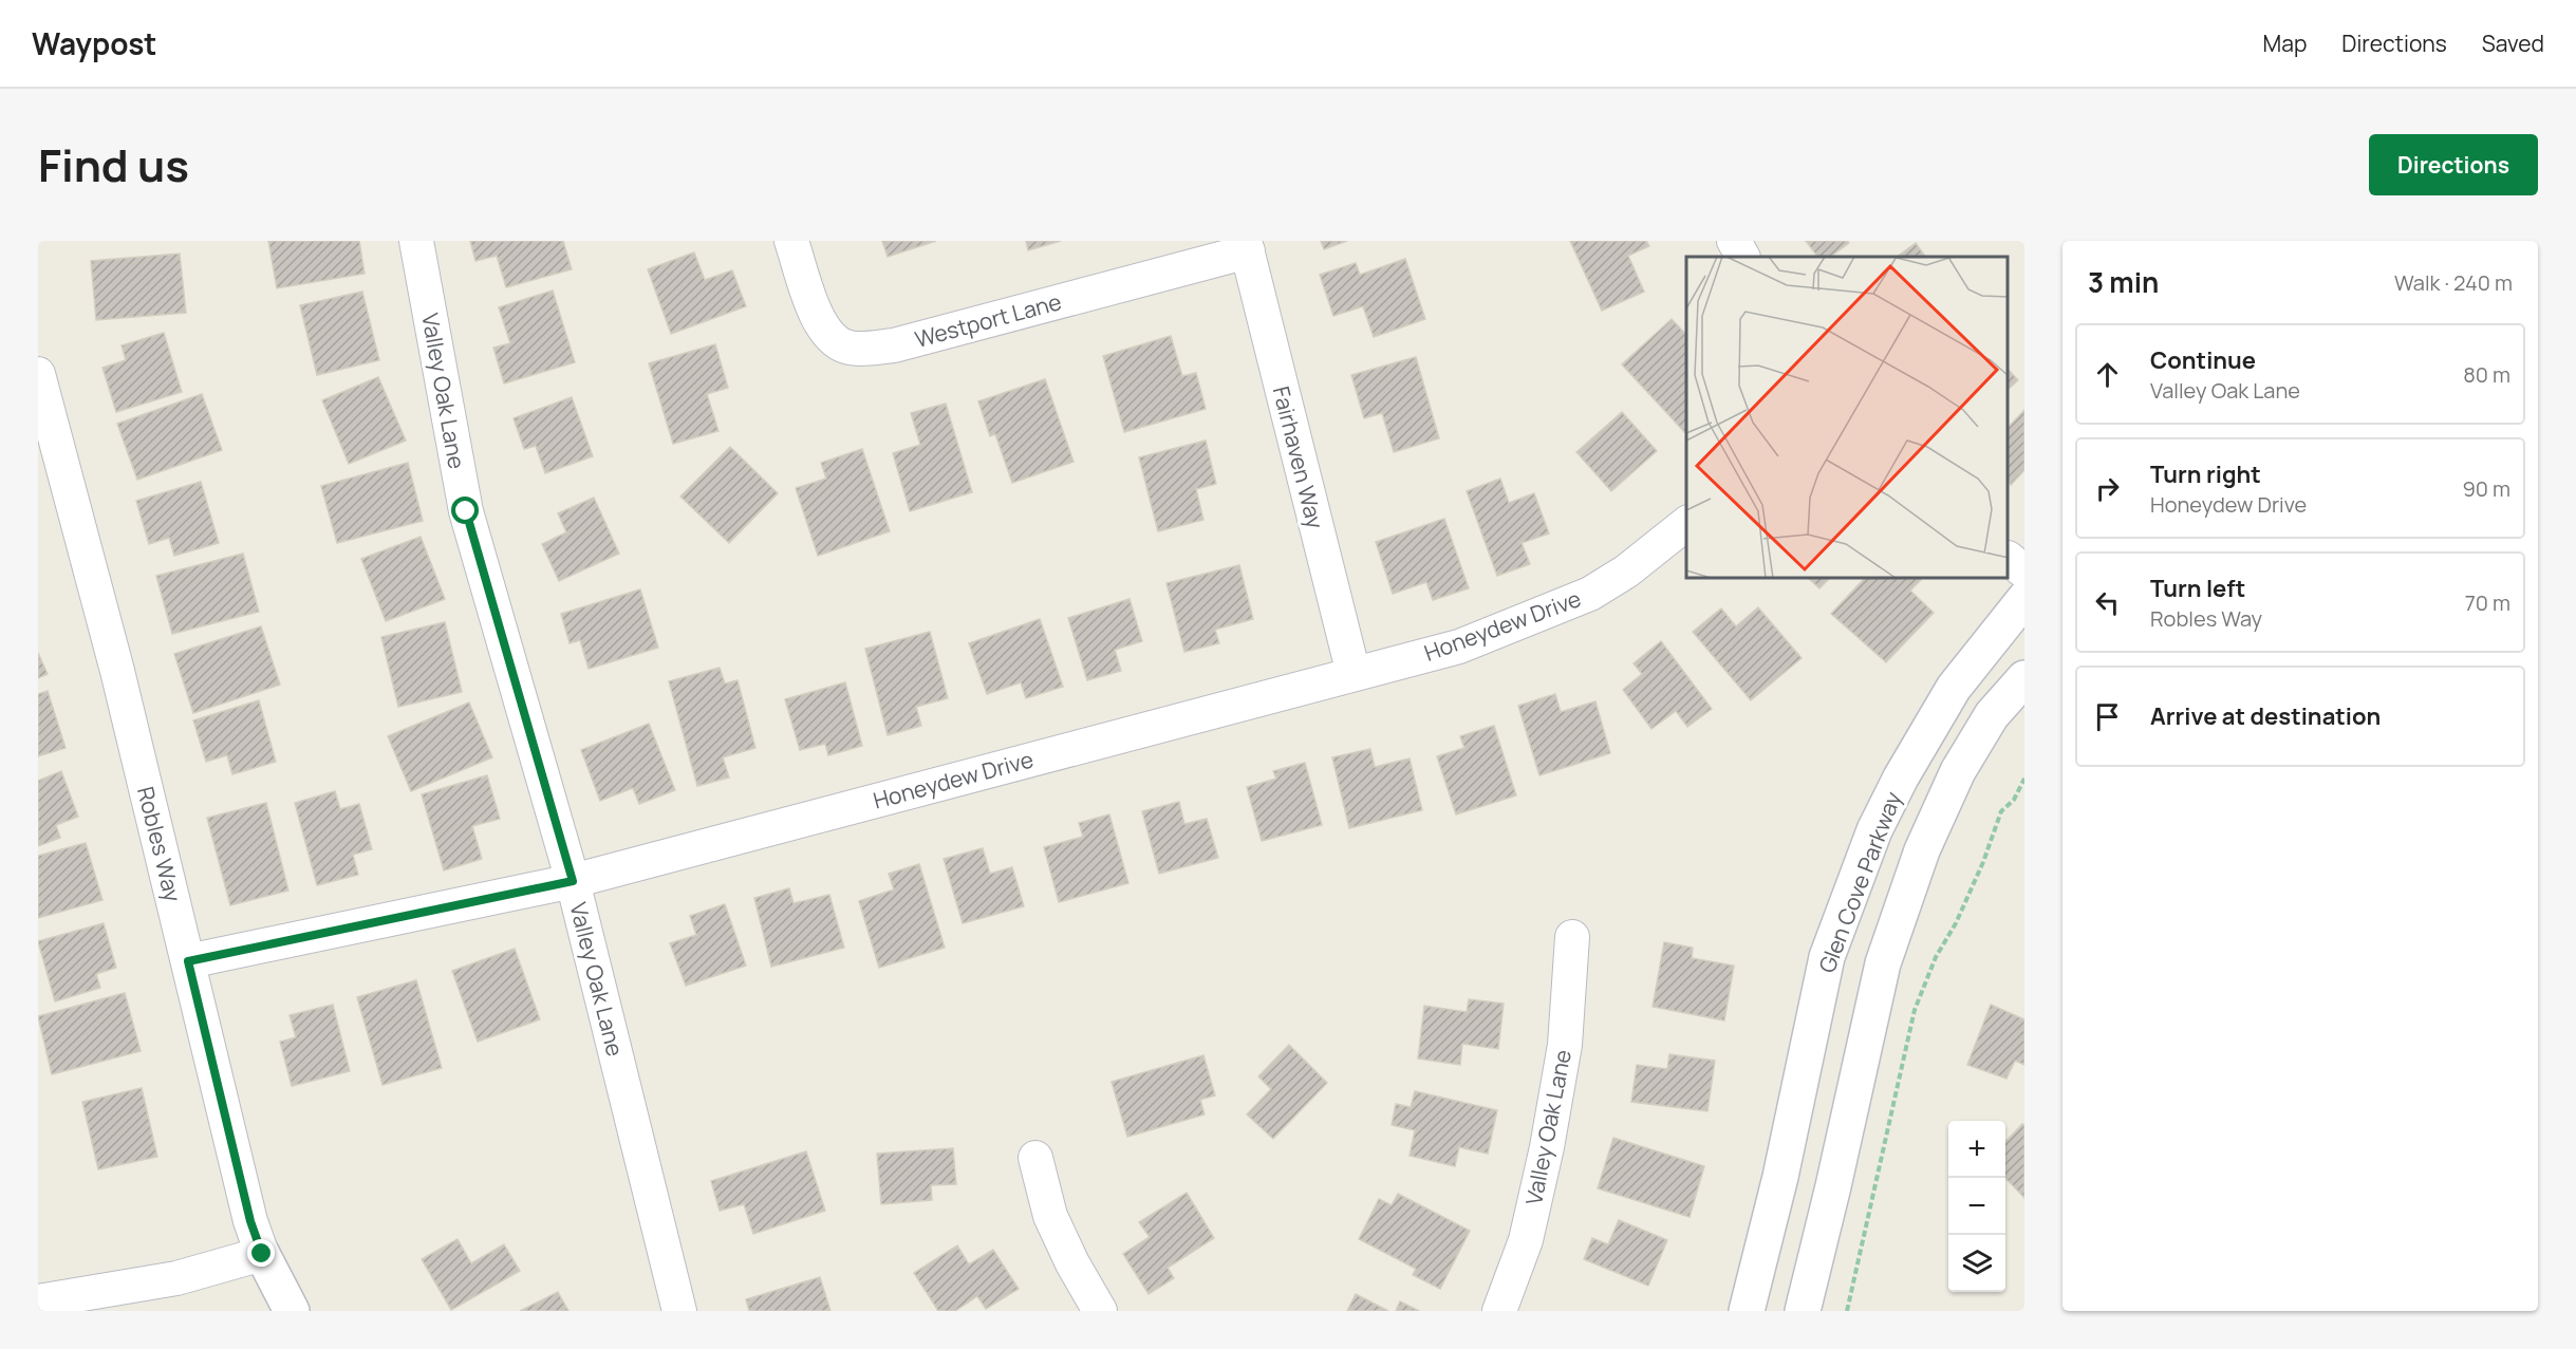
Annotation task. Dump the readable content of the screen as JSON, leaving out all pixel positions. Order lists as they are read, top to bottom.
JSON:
{
  "streets": {
    "main road": ["Robles Way", "Glen Cove Parkway"],
    "street": [
      "Westport Lane",
      "Valley Oak Lane",
      "Fairhaven Way",
      "Honeydew Drive"
    ]
  },
  "crossings": [
    ["Westport Lane", "Fairhaven Way"],
    ["Valley Oak Lane", "Honeydew Drive"],
    ["Fairhaven Way", "Honeydew Drive"],
    ["Honeydew Drive", "Robles Way"]
  ],
  "page": {
    "header": "Waypost",
    "nav": ["Map", "Directions", "Saved"],
    "title": "Find us",
    "buttons": "Directions",
    "heading": ["3 min", "Walk · 240 m"],
    "list": [
      ["Continue", "Valley Oak Lane", "80 m"],
      ["Turn right", "Honeydew Drive", "90 m"],
      ["Turn left", "Robles Way", "70 m"],
      "Arrive at destination"
    ],
    "map_buttons": ["+", "−"]
  }
}
